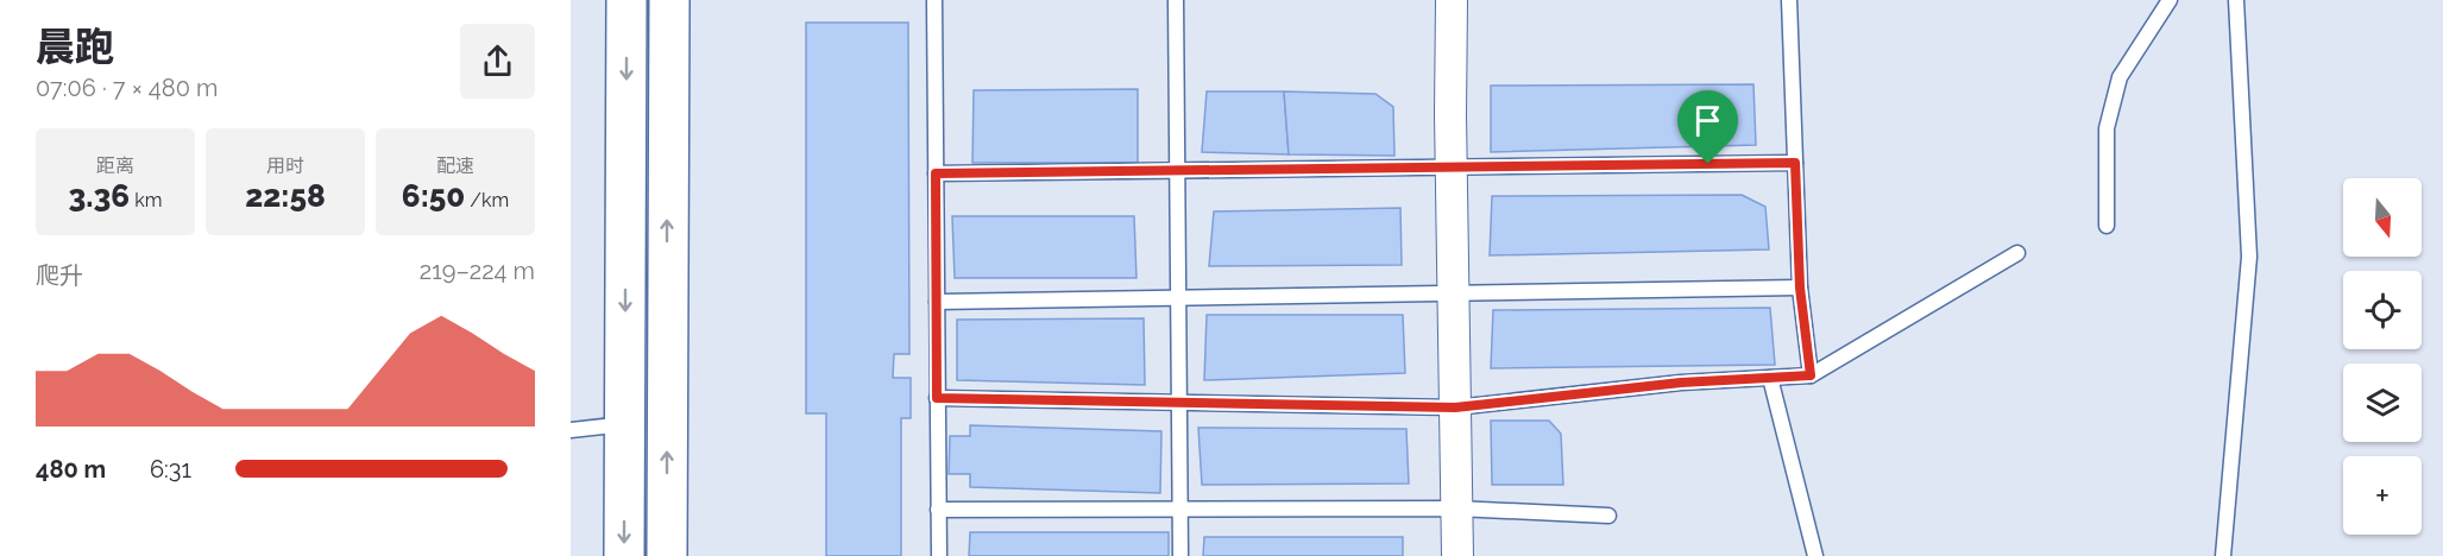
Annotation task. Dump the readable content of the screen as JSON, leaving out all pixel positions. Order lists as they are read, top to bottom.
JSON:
{
  "north": "bottom",
  "page": {
    "heading": ["晨跑", "07:06 · 7 × 480 m"],
    "stats": [
      ["距离", "3.36 km"],
      ["用时", "22:58"],
      ["配速", "6:50 /km"]
    ],
    "map_buttons": "+",
    "chart": ["爬升", "219–224 m"],
    "list": [
      {
        "name": "480 m",
        "note": "6:31"
      }
    ]
  }
}
